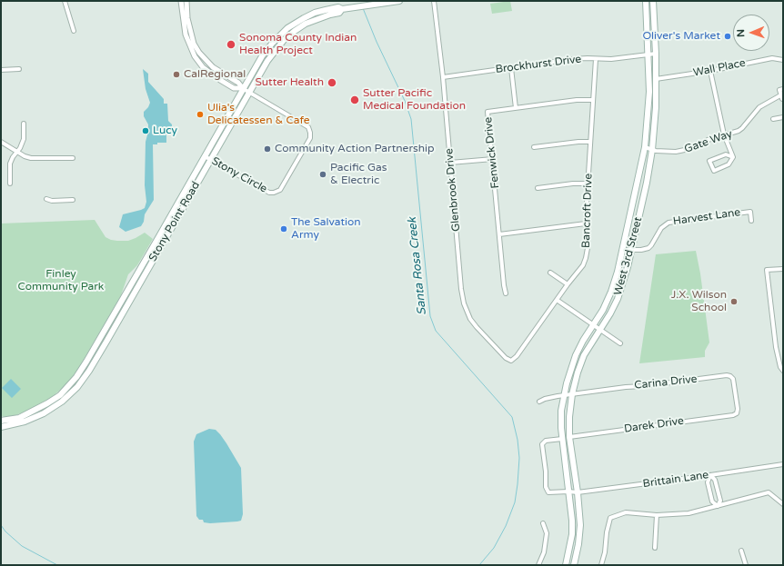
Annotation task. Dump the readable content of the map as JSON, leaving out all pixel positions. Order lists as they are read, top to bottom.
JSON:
{
  "streets": {
    "main road": ["Stony Point Road", "West 3rd Street"],
    "street": [
      "Brockhurst Drive",
      "Wall Place",
      "Gate Way",
      "Fenwick Drive",
      "Stony Circle",
      "Glenbrook Drive",
      "Bancroft Drive",
      "Harvest Lane",
      "Carina Drive",
      "Darek Drive",
      "Brittain Lane"
    ]
  },
  "crossings": [
    ["Brockhurst Drive", "Glenbrook Drive"],
    ["Brockhurst Drive", "Bancroft Drive"],
    ["Brockhurst Drive", "West 3rd Street"],
    ["Wall Place", "West 3rd Street"],
    ["Gate Way", "West 3rd Street"],
    ["Fenwick Drive", "Bancroft Drive"],
    ["Stony Circle", "Stony Point Road"],
    ["Glenbrook Drive", "Bancroft Drive"],
    ["Harvest Lane", "West 3rd Street"],
    ["West 3rd Street", "Carina Drive"],
    ["West 3rd Street", "Darek Drive"],
    ["West 3rd Street", "Brittain Lane"],
    ["Carina Drive", "Darek Drive"]
  ],
  "water": ["Santa Rosa Creek"],
  "parks": ["Finley Community Park"],
  "places": [
    "Oliver's Market",
    "Sonoma County Indian Health Project",
    "CalRegional",
    "Sutter Health",
    "Sutter Pacific Medical Foundation",
    "Ulia's Delicatessen & Cafe",
    "Lucy",
    "Community Action Partnership",
    "Pacific Gas & Electric",
    "The Salvation Army",
    "J.X. Wilson School"
  ],
  "north": "left"
}
